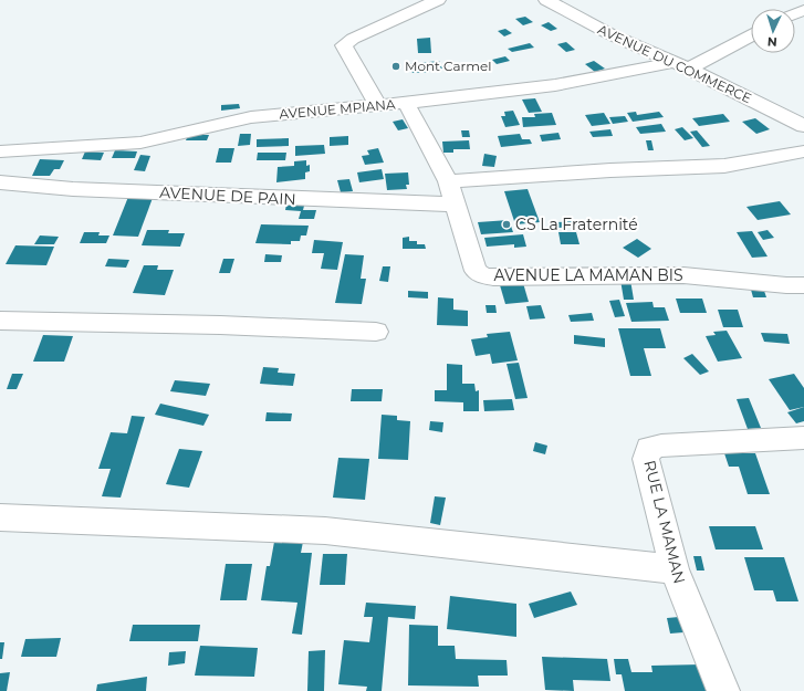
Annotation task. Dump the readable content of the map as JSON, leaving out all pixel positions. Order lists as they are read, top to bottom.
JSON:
{
  "streets": {
    "street": [
      "AVENUE DU COMMERCE",
      "AVENUE MPIANA",
      "AVENUE DE PAIN",
      "AVENUE LA MAMAN BIS",
      "RUE LA MAMAN"
    ]
  },
  "crossings": [
    ["AVENUE DU COMMERCE", "AVENUE MPIANA"],
    ["AVENUE MPIANA", "AVENUE LA MAMAN BIS"],
    ["AVENUE DE PAIN", "AVENUE LA MAMAN BIS"]
  ],
  "places": ["Mont Carmel", "CS La Fraternité"],
  "north": "bottom"
}
